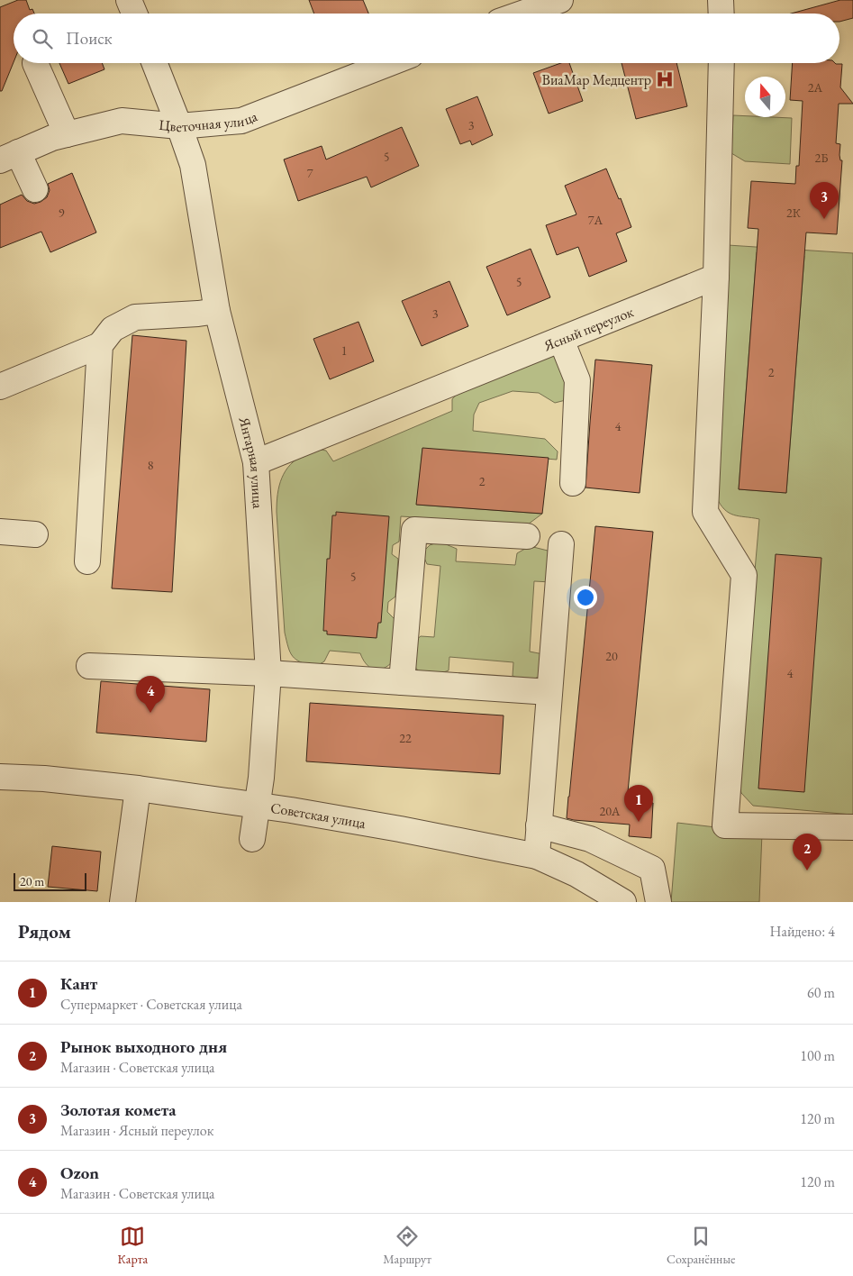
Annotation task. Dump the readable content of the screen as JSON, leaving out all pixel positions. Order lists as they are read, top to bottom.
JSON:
{
  "streets": {
    "street": [
      "Цветочная улица",
      "Ясный переулок",
      "Янтарная улица",
      "Советская улица"
    ]
  },
  "crossings": [
    ["Цветочная улица", "Янтарная улица"],
    ["Ясный переулок", "Янтарная улица"],
    ["Янтарная улица", "Советская улица"]
  ],
  "places": {
    "hospital": ["ВиаМар Медцентр"]
  },
  "house_numbers": [
    "2А",
    "3",
    "5",
    "2Б",
    "7",
    "9",
    "2К",
    "7А",
    "5",
    "3",
    "1",
    "2",
    "4",
    "8",
    "2",
    "5",
    "20",
    "4",
    "22",
    "20А"
  ],
  "scale_bar": "20 m",
  "north": "top",
  "page": {
    "search": "Поиск",
    "pins": [
      "3",
      "4",
      "1",
      "2"
    ],
    "scale": "20 m",
    "heading": ["Рядом", "Найдено: 4"],
    "list": [
      {
        "mark": "1",
        "name": "Кант",
        "note": "Супермаркет · Советская улица",
        "value": "60 m"
      },
      {
        "mark": "2",
        "name": "Рынок выходного дня",
        "note": "Магазин · Советская улица",
        "value": "100 m"
      },
      {
        "mark": "3",
        "name": "Золотая комета",
        "note": "Магазин · Ясный переулок",
        "value": "120 m"
      },
      {
        "mark": "4",
        "name": "Ozon",
        "note": "Магазин · Советская улица",
        "value": "120 m"
      }
    ],
    "nav": ["Карта", "Маршрут", "Сохранённые"]
  }
}
